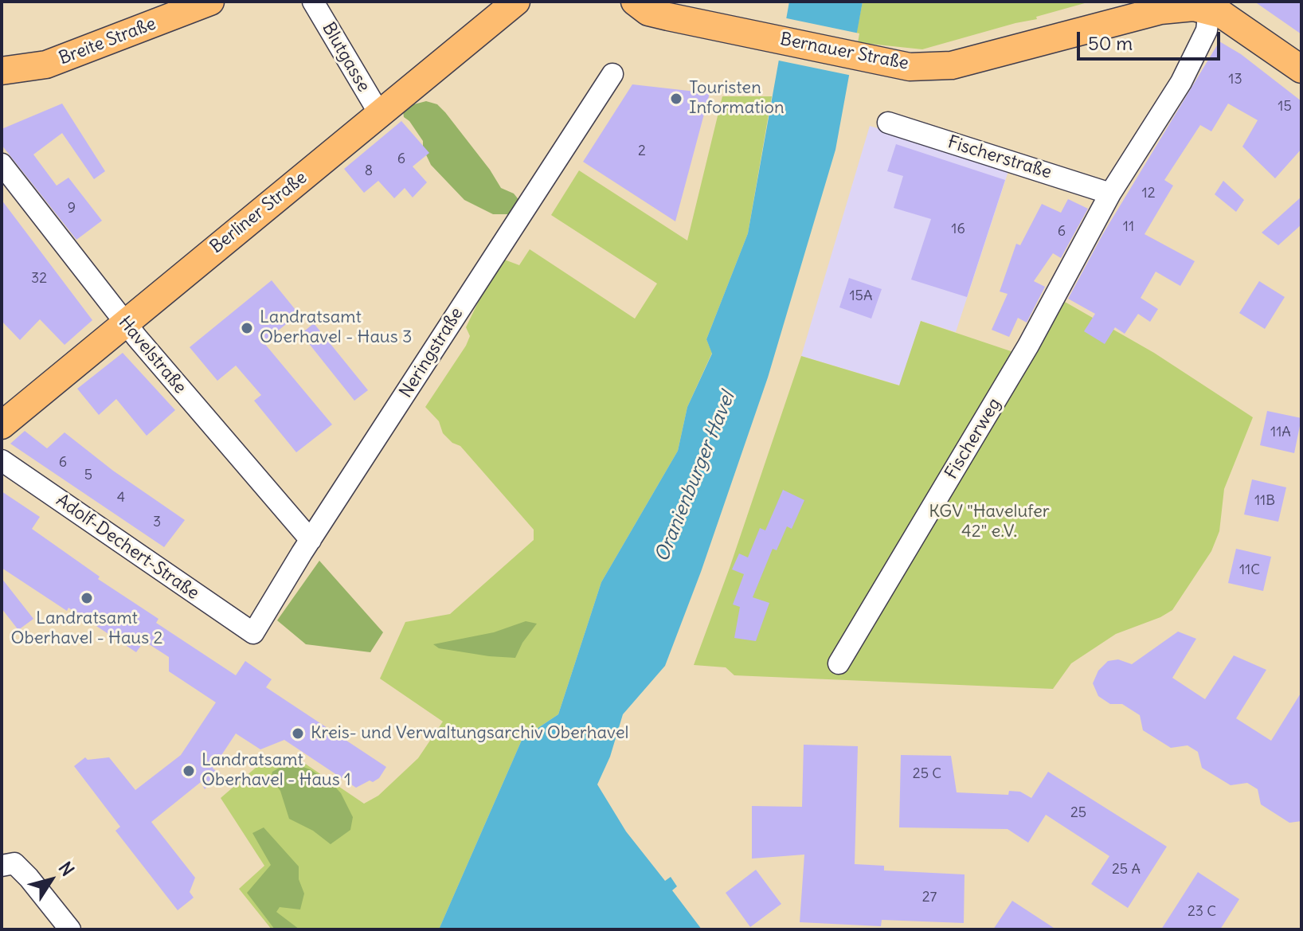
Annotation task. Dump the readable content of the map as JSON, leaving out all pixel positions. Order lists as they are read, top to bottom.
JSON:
{
  "streets": {
    "main road": ["Breite Straße", "Bernauer Straße", "Berliner Straße"],
    "street": [
      "Blutgasse",
      "Fischerstraße",
      "Neringstraße",
      "Havelstraße",
      "Fischerweg",
      "Adolf-Dechert-Straße"
    ]
  },
  "crossings": [
    ["Blutgasse", "Berliner Straße"],
    ["Fischerstraße", "Fischerweg"],
    ["Berliner Straße", "Havelstraße"],
    ["Neringstraße", "Havelstraße"],
    ["Neringstraße", "Adolf-Dechert-Straße"]
  ],
  "water": ["Oranienburger Havel"],
  "parks": ["KGV \"Havelufer 42\" e.V."],
  "places": [
    "Touristen Information",
    "Landratsamt Oberhavel - Haus 3",
    "Landratsamt Oberhavel - Haus 2",
    "Kreis- und Verwaltungsarchiv Oberhavel",
    "Landratsamt Oberhavel - Haus 1"
  ],
  "house_numbers": [
    "13",
    "15",
    "2",
    "6",
    "8",
    "12",
    "9",
    "11",
    "16",
    "6",
    "32",
    "15A",
    "11A",
    "6",
    "5",
    "4",
    "11B",
    "3",
    "11C",
    "25 C",
    "25",
    "25 A",
    "27",
    "23 C"
  ],
  "scale_bar": "50 m",
  "north": "top right"
}
